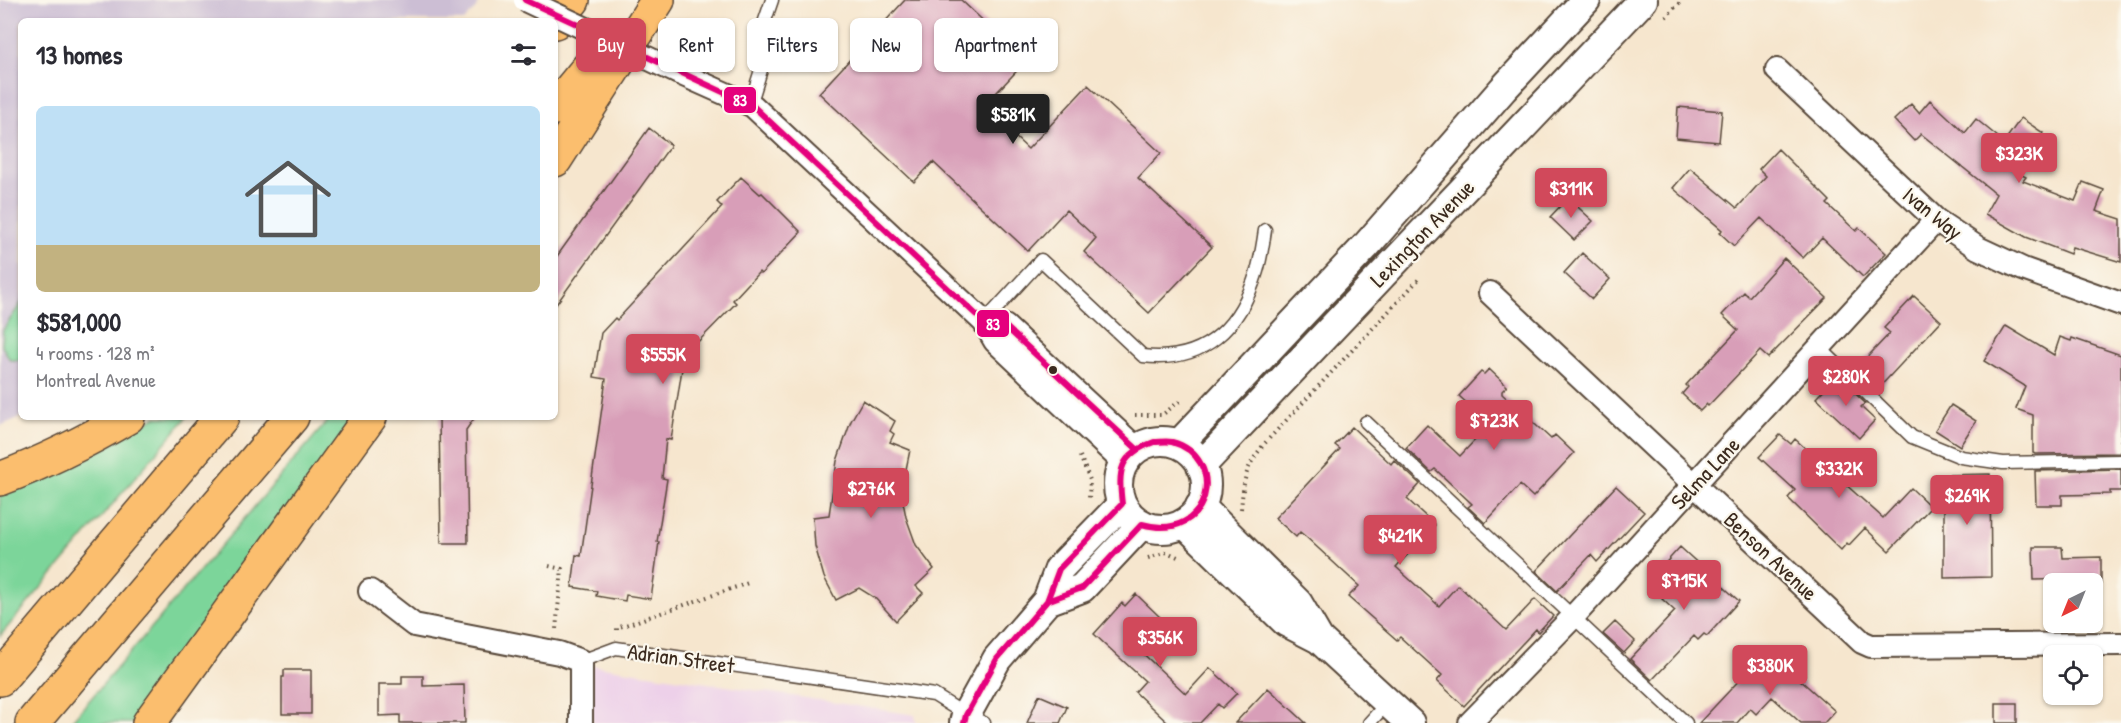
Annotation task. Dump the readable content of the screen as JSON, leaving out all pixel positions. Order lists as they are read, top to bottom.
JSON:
{
  "streets": {
    "street": [
      "Ivan Way",
      "Lexington Avenue",
      "Selma Lane",
      "Benson Avenue"
    ],
    "lane": ["Adrian Street"]
  },
  "crossings": [
    ["Ivan Way", "Selma Lane"],
    ["Selma Lane", "Benson Avenue"]
  ],
  "lines": ["transit line 83"],
  "north": "bottom left",
  "page": {
    "chip": [
      "Buy",
      "Rent",
      "Filters",
      "New",
      "Apartment"
    ],
    "heading": "13 homes",
    "list": [
      {
        "name": "$581,000",
        "note": "4 rooms · 128 m² · Montreal Avenue"
      }
    ],
    "price": [
      "$581K",
      "$323K",
      "$311K",
      "$555K",
      "$280K",
      "$723K",
      "$332K",
      "$276K",
      "$269K",
      "$421K",
      "$715K",
      "$356K",
      "$380K"
    ]
  }
}
